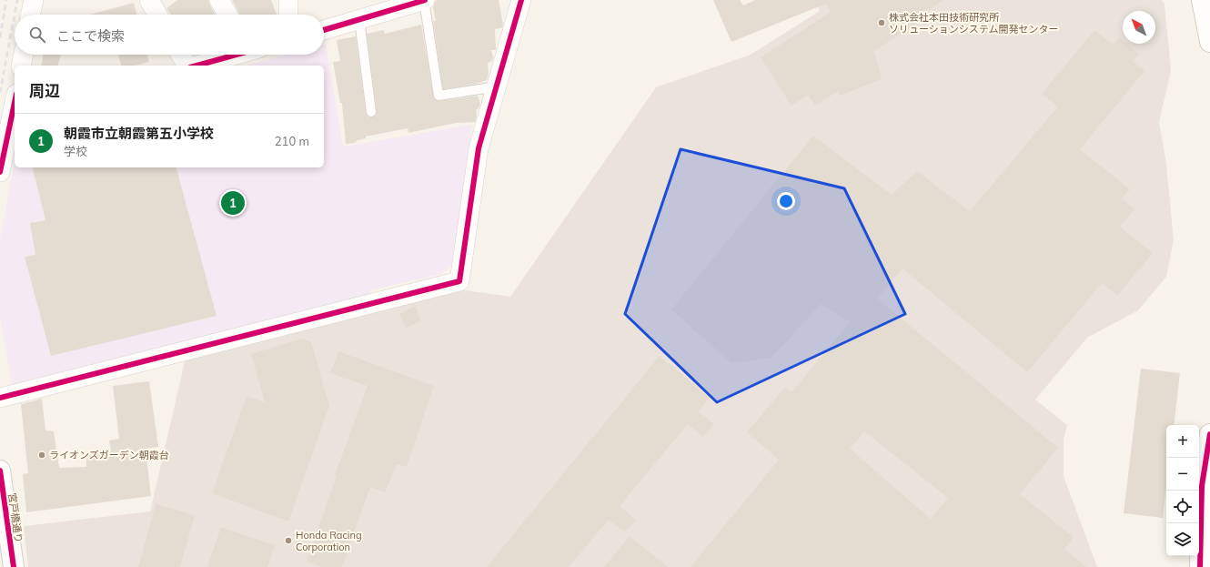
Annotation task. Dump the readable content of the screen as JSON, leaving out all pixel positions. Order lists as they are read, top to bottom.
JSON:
{
  "streets": {
    "street": ["宮戸橋通り"]
  },
  "places": ["株式会社本田技術研究所 ソリューションシステム開発センター", "ライオンズガーデン朝霞台", "Honda Racing Corporation"],
  "north": "top left",
  "page": {
    "search": "ここで検索",
    "heading": "周辺",
    "list": [
      {
        "mark": "1",
        "name": "朝霞市立朝霞第五小学校",
        "note": "学校",
        "value": "210 m"
      }
    ],
    "pins": "1",
    "map_buttons": ["+", "−"]
  }
}
